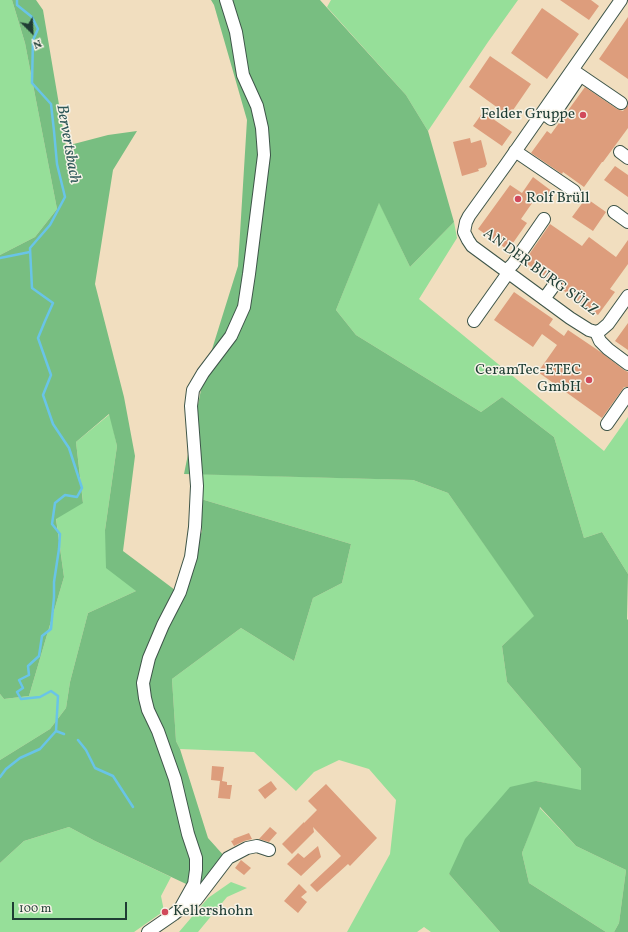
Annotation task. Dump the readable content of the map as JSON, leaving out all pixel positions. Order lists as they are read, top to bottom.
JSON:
{
  "streets": {
    "street": ["AN DER BURG SÜLZ"]
  },
  "water": ["Bervertsbach"],
  "places": [
    "Felder Gruppe",
    "Rolf Brüll",
    "CeramTec-ETEC GmbH",
    "Kellershohn"
  ],
  "scale_bar": "100 m",
  "north": "bottom right"
}
